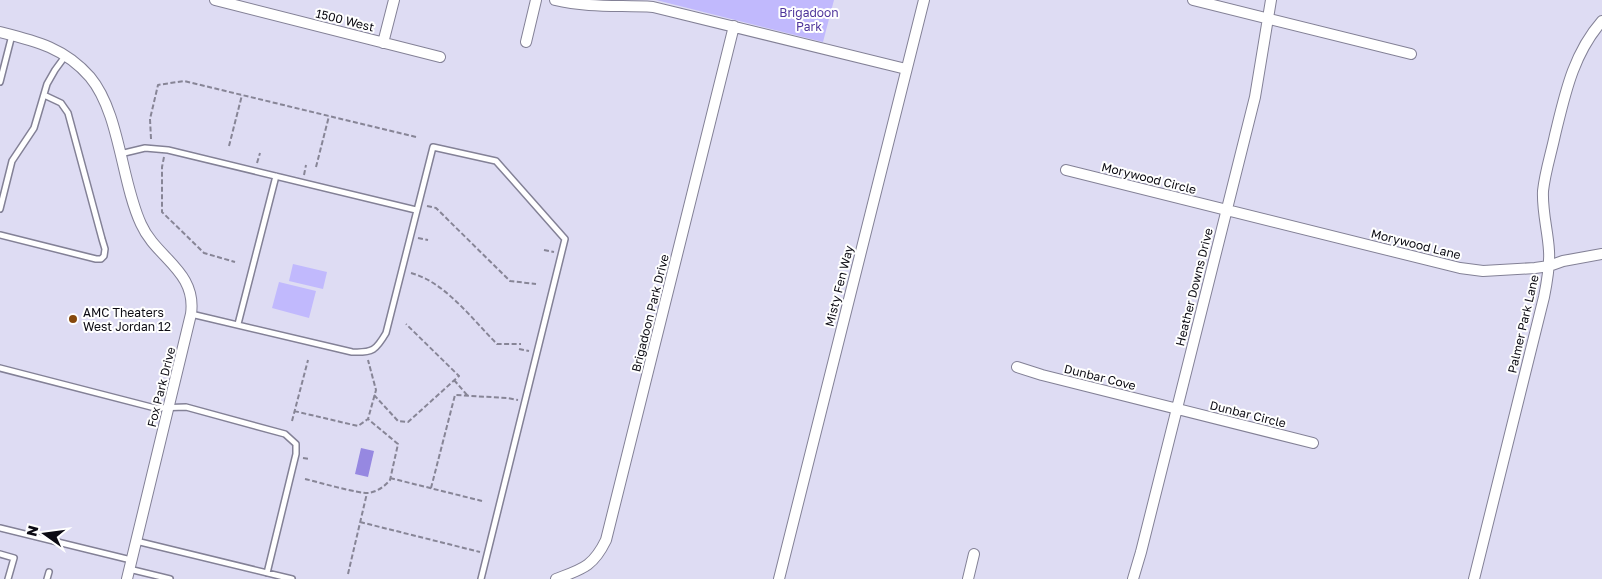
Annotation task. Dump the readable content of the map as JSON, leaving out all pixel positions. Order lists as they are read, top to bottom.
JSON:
{
  "streets": {
    "street": [
      "1500 West",
      "Morywood Circle",
      "Morywood Lane",
      "Misty Fen Way",
      "Heather Downs Drive",
      "Brigadoon Park Drive",
      "Palmer Park Lane",
      "Dunbar Cove",
      "Fox Park Drive",
      "Dunbar Circle"
    ]
  },
  "crossings": [
    ["Morywood Circle", "Morywood Lane"],
    ["Morywood Circle", "Heather Downs Drive"],
    ["Morywood Lane", "Heather Downs Drive"],
    ["Morywood Lane", "Palmer Park Lane"],
    ["Heather Downs Drive", "Dunbar Cove"],
    ["Heather Downs Drive", "Dunbar Circle"],
    ["Dunbar Cove", "Dunbar Circle"]
  ],
  "parks": ["Brigadoon Park"],
  "places": ["AMC Theaters West Jordan 12"],
  "north": "left"
}
